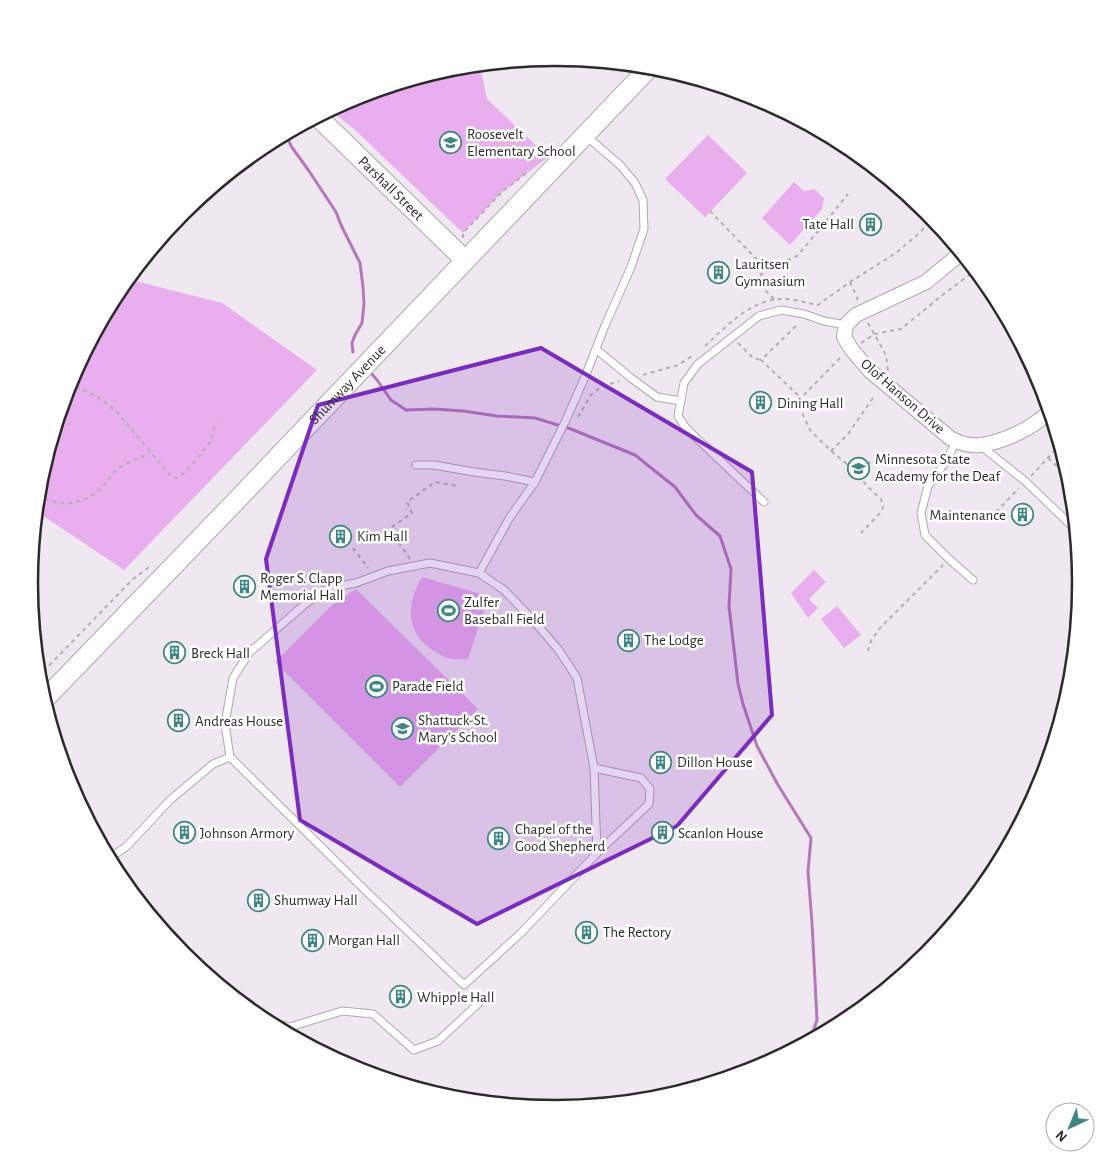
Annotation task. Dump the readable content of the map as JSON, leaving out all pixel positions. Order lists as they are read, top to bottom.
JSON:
{
  "streets": {
    "street": ["Parshall Street", "Shumway Avenue", "Olof Hanson Drive"]
  },
  "crossings": [
    ["Parshall Street", "Shumway Avenue"]
  ],
  "places": {
    "school or university": ["Roosevelt Elementary School", "Minnesota State Academy for the Deaf", "Shattuck-St. Mary’s School"],
    "building": [
      "Tate Hall",
      "Lauritsen Gymnasium",
      "Dining Hall",
      "Maintenance",
      "Kim Hall",
      "Roger S. Clapp Memorial Hall",
      "The Lodge",
      "Breck Hall",
      "Andreas House",
      "Dillon House",
      "Johnson Armory",
      "Scanlon House",
      "Chapel of the Good Shepherd",
      "Shumway Hall",
      "The Rectory",
      "Morgan Hall",
      "Whipple Hall"
    ],
    "sports": ["Zulfer Baseball Field", "Parade Field"]
  },
  "north": "bottom left"
}
